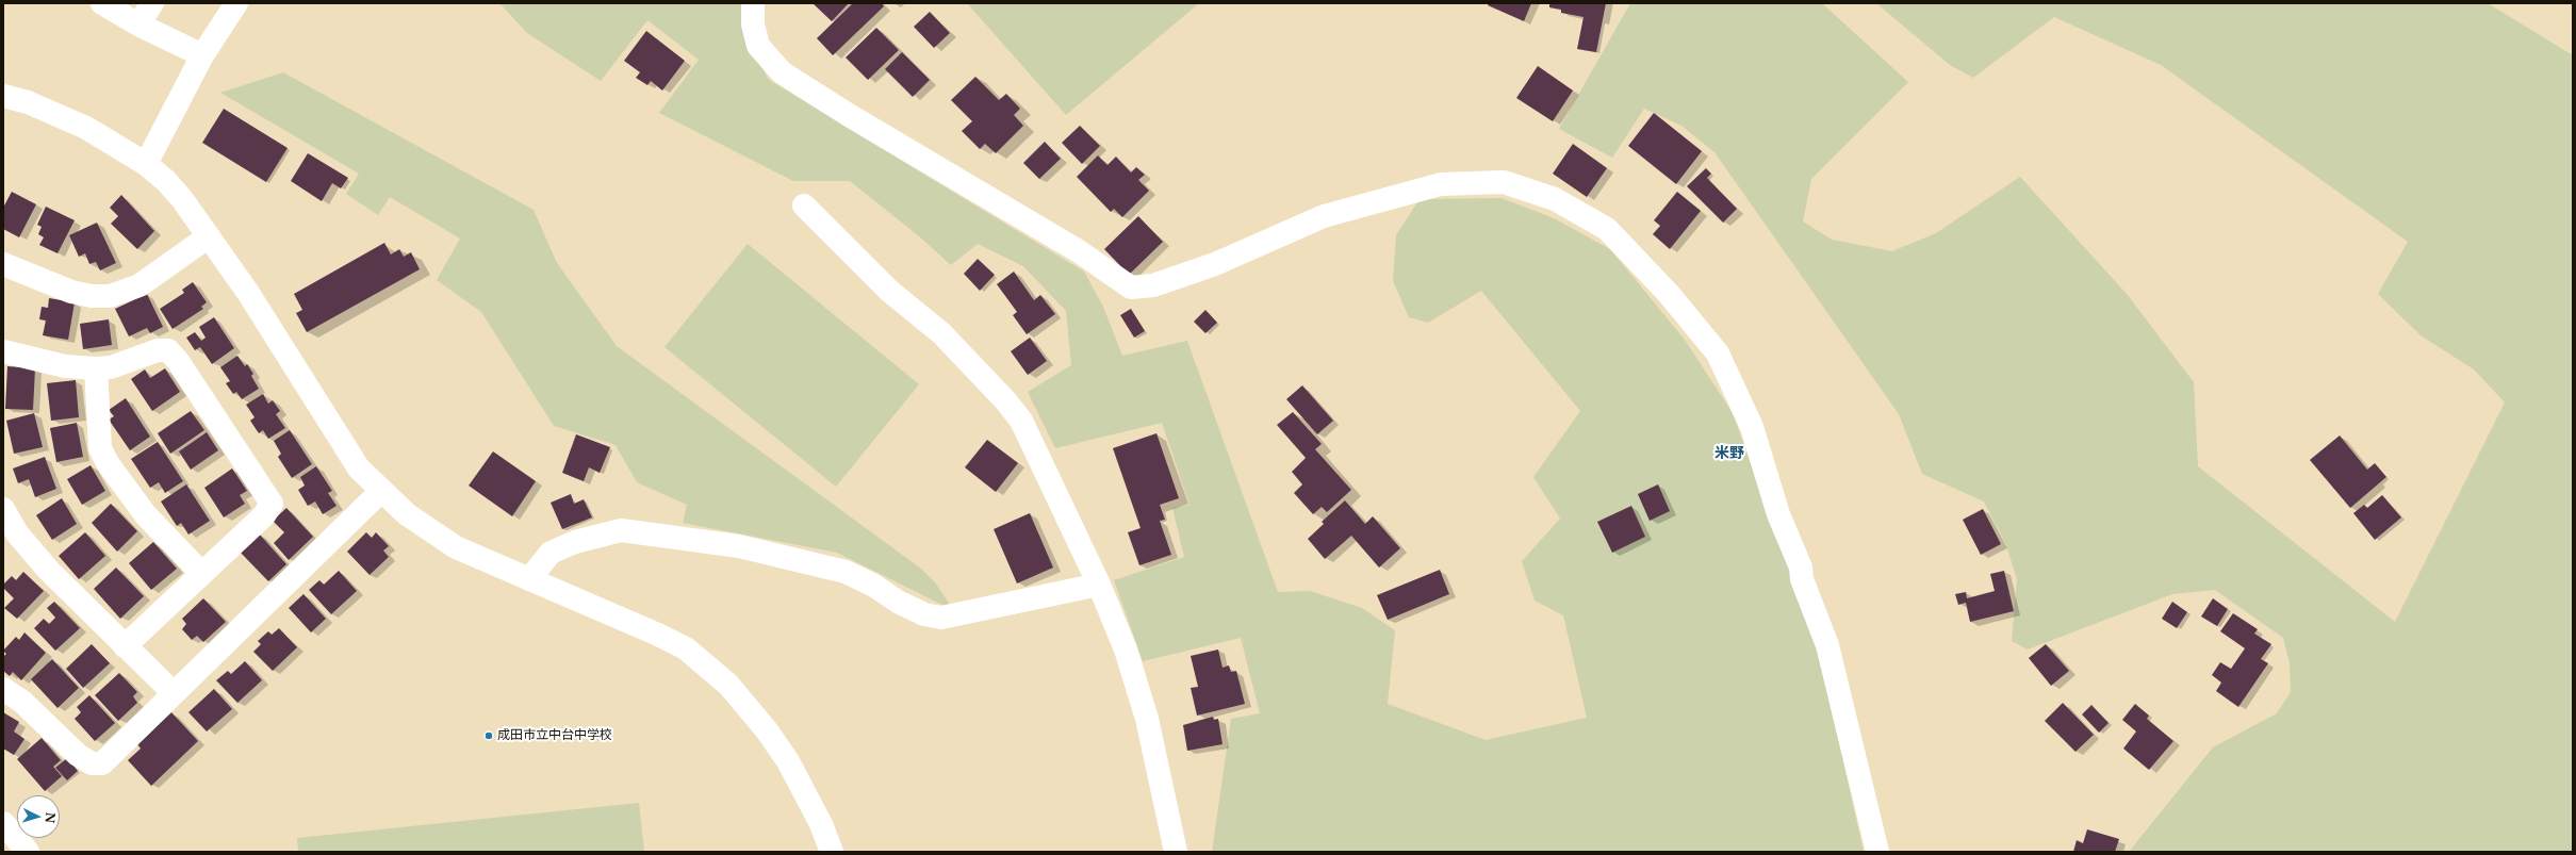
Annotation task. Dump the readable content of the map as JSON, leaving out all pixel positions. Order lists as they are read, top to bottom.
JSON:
{
  "districts": ["米野"],
  "places": ["成田市立中台中学校"],
  "north": "right"
}
